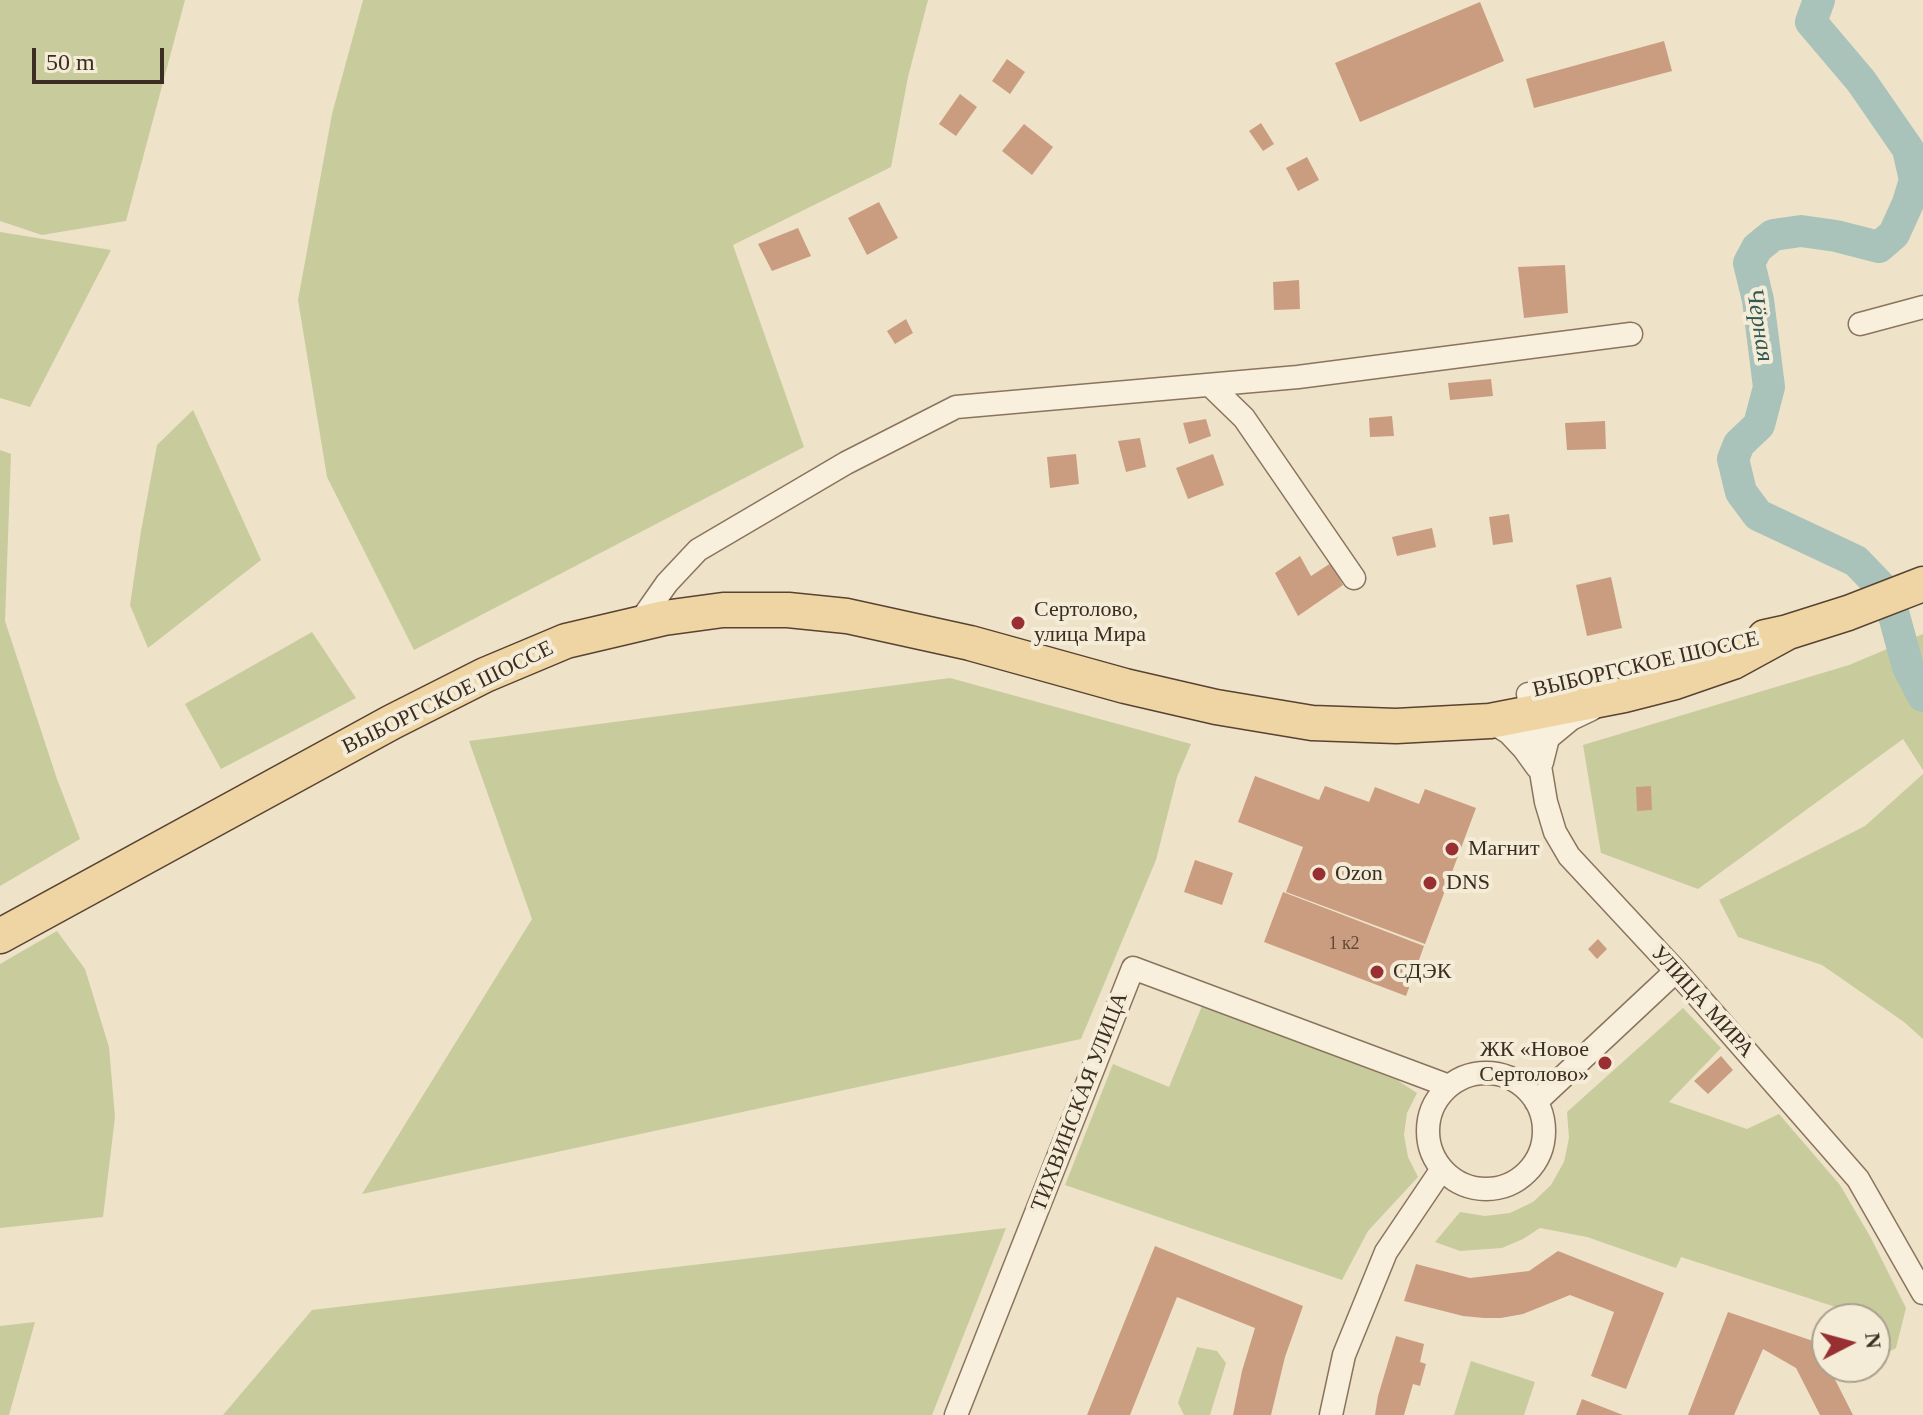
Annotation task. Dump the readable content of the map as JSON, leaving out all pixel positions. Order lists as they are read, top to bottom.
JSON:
{
  "streets": {
    "main road": ["ВЫБОРГСКОЕ ШОССЕ"],
    "street": ["УЛИЦА МИРА", "ТИХВИНСКАЯ УЛИЦА"]
  },
  "crossings": [
    ["ВЫБОРГСКОЕ ШОССЕ", "УЛИЦА МИРА"]
  ],
  "water": ["Чёрная"],
  "places": [
    "Сертолово, улица Мира",
    "Магнит",
    "Ozon",
    "DNS",
    "СДЭК",
    "ЖК «Новое Сертолово»"
  ],
  "house_numbers": ["1 к2"],
  "scale_bar": "50 m",
  "north": "right"
}
